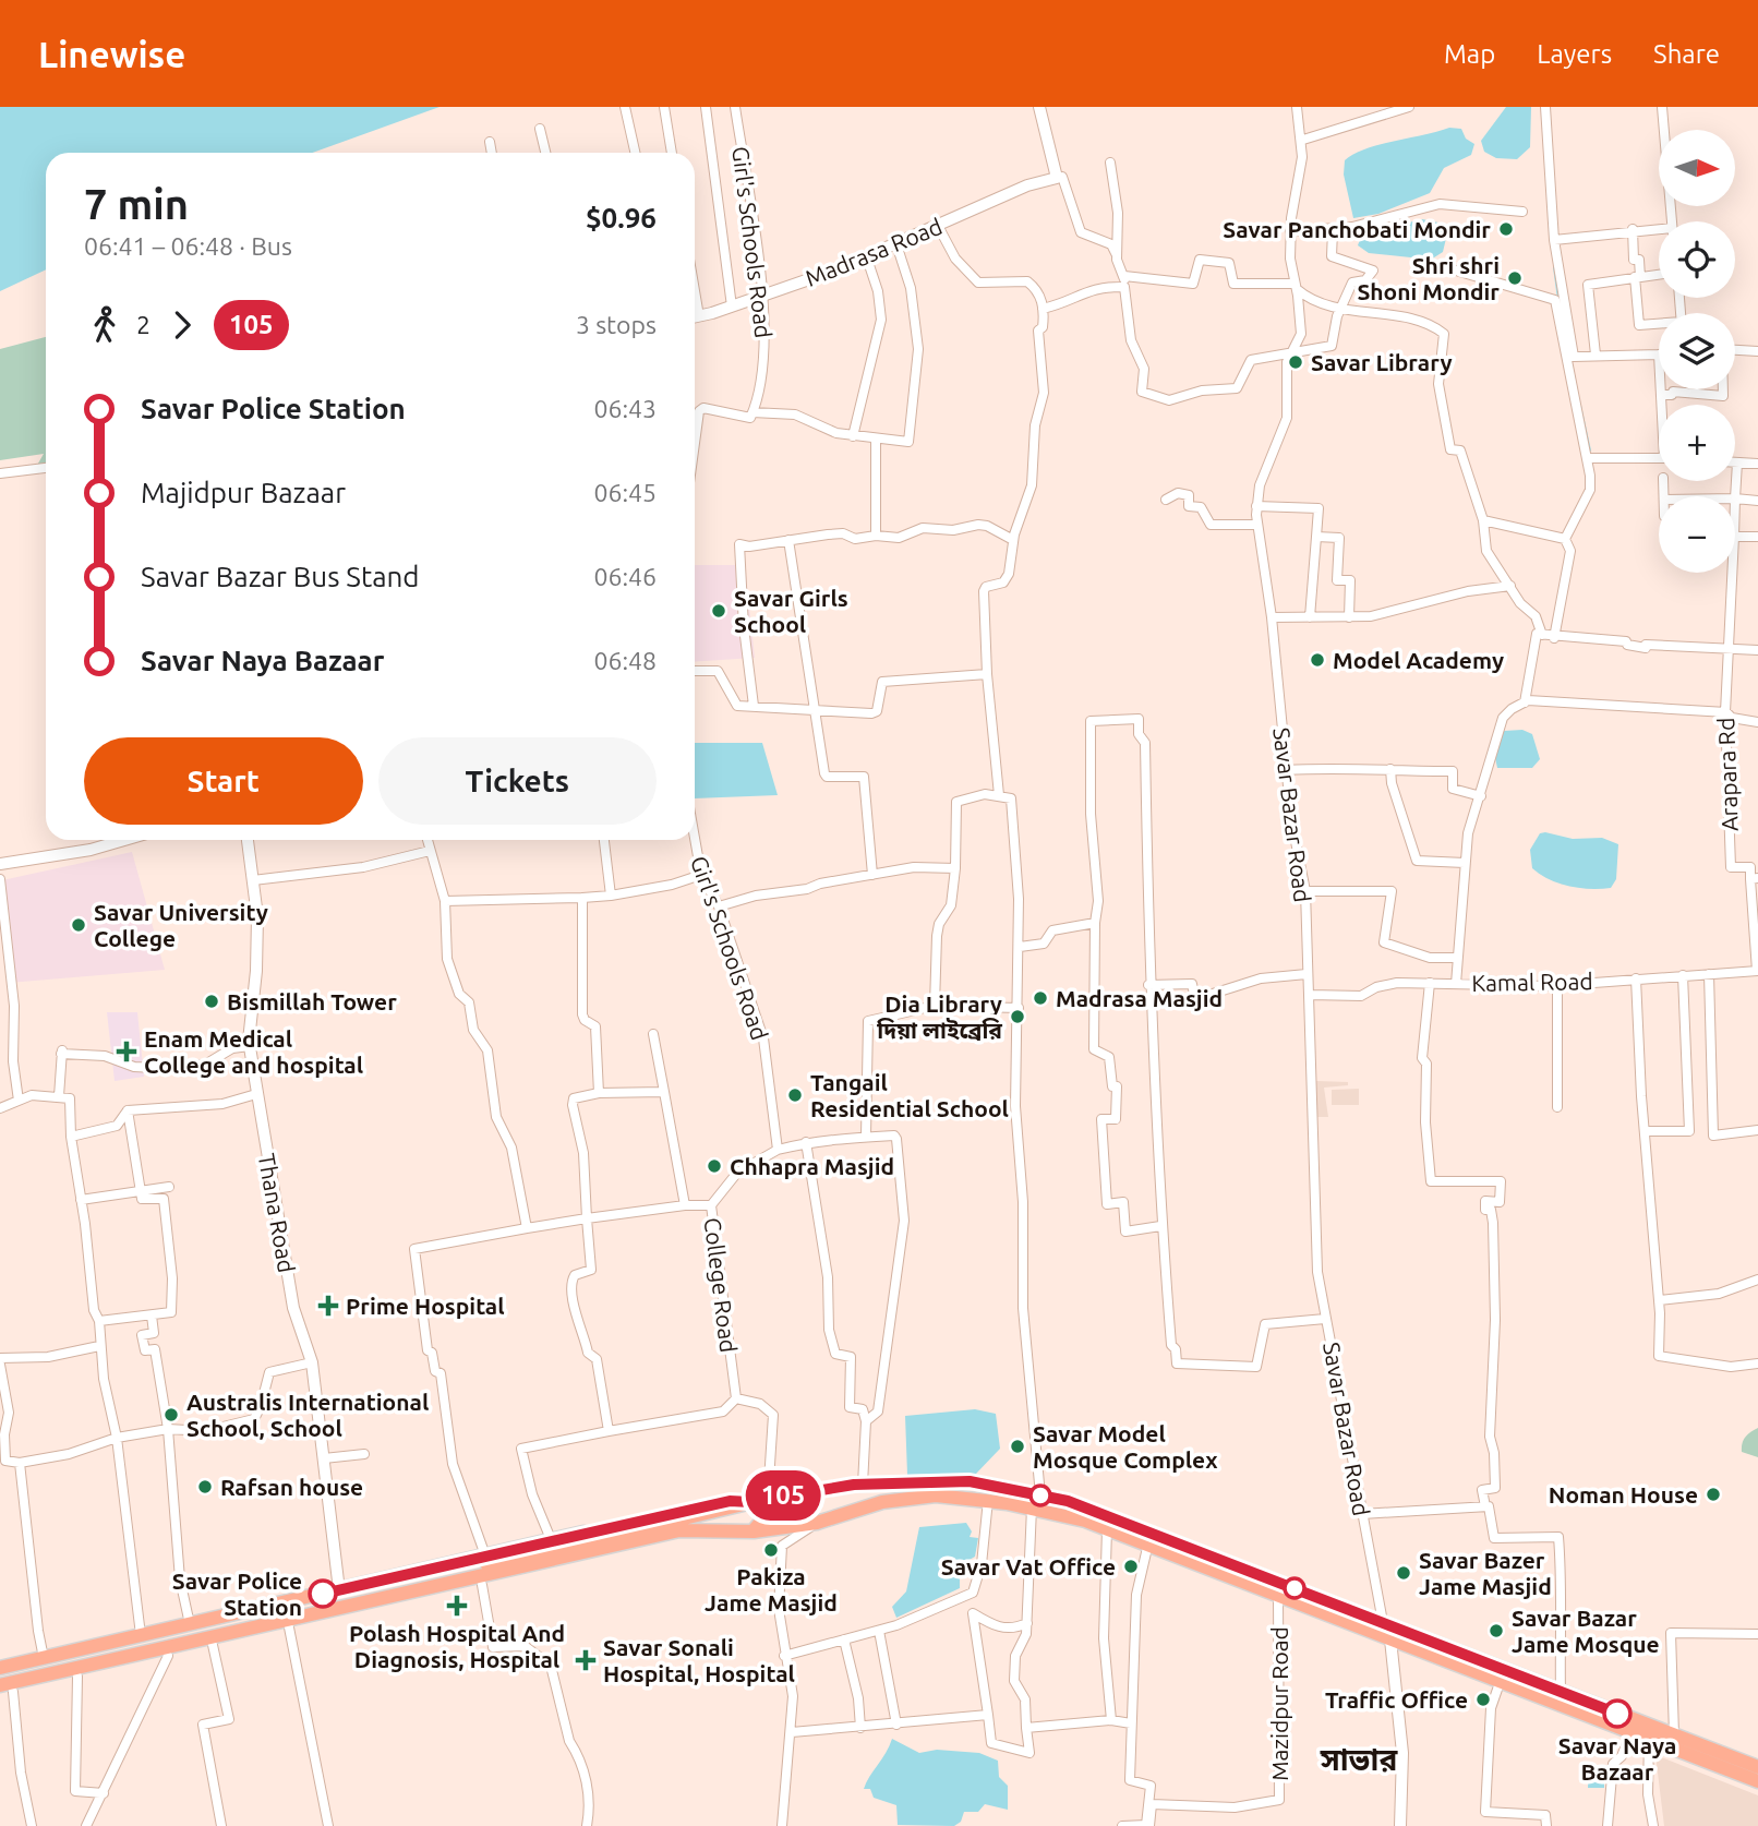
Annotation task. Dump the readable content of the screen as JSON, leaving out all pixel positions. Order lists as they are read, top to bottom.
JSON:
{
  "streets": {
    "street": [
      "Girl's Schools Road",
      "Madrasa Road",
      "Arapara Rd",
      "Savar Bazar Road",
      "Kamal Road",
      "Thana Road",
      "College Road",
      "Mazidpur Road"
    ]
  },
  "crossings": [
    ["Girl's Schools Road", "Madrasa Road"],
    ["Savar Bazar Road", "Kamal Road"]
  ],
  "districts": ["সাভার"],
  "places": {
    "other": [
      "Savar Panchobati Mondir",
      "Shri shri Shoni Mondir",
      "Savar Library",
      "Savar Girls School",
      "Model Academy",
      "Savar University College",
      "Madrasa Masjid",
      "Bismillah Tower",
      "Dia Library দিয়া লাইব্রেরি",
      "Tangail Residential School",
      "Chhapra Masjid",
      "Australis International School, School",
      "Savar Model Mosque Complex",
      "Rafsan house",
      "Noman House",
      "Pakiza Jame Masjid",
      "Savar Vat Office",
      "Savar Bazer Jame Masjid",
      "Savar Police Station",
      "Savar Bazar Jame Mosque",
      "Traffic Office",
      "Savar Naya Bazaar"
    ],
    "health": [
      "Enam Medical College and hospital",
      "Prime Hospital",
      "Polash Hospital And Diagnosis, Hospital",
      "Savar Sonali Hospital, Hospital"
    ]
  },
  "lines": ["bus line 105"],
  "north": "right",
  "page": {
    "header": "Linewise",
    "nav": ["Map", "Layers", "Share"],
    "on_map": "105",
    "map_buttons": ["+", "−"],
    "heading": ["7 min", "06:41 – 06:48 · Bus", "$0.96"],
    "legs": ["2", "105", "3 stops"],
    "list": [
      {
        "name": "Savar Police Station",
        "value": "06:43"
      },
      {
        "name": "Majidpur Bazaar",
        "value": "06:45"
      },
      {
        "name": "Savar Bazar Bus Stand",
        "value": "06:46"
      },
      {
        "name": "Savar Naya Bazaar",
        "value": "06:48"
      }
    ],
    "buttons": ["Start", "Tickets"]
  }
}
